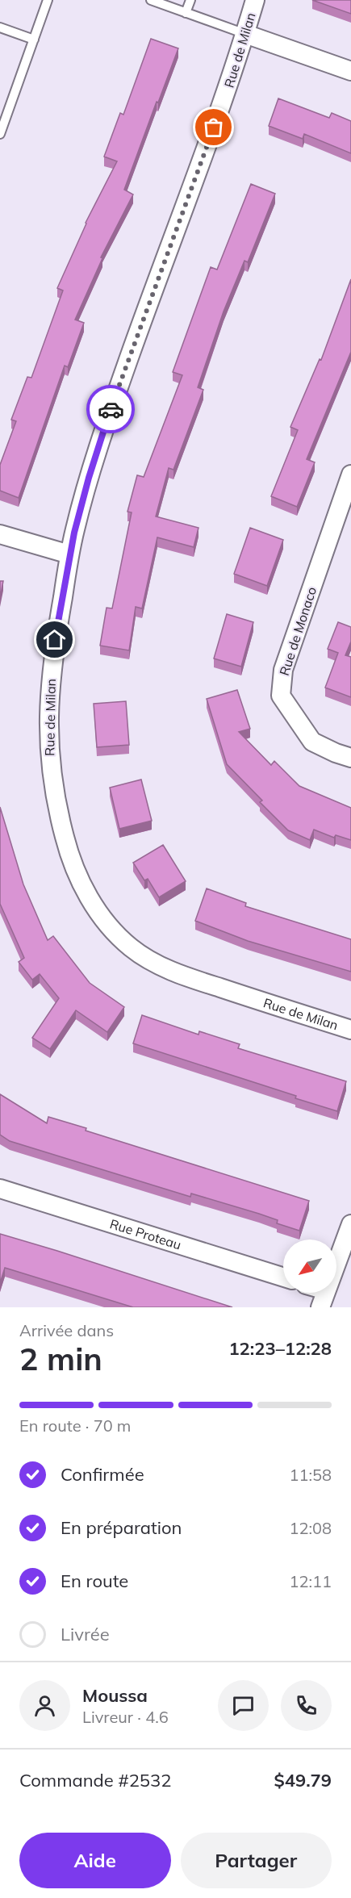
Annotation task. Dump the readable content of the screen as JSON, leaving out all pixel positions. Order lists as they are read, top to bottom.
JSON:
{
  "streets": {
    "street": ["Rue de Milan", "Rue de Monaco", "Rue Proteau"]
  },
  "north": "bottom left",
  "page": {
    "heading": ["2 min", "Arrivée dans", "12:23–12:28"],
    "panel": [
      "Moussa",
      "Livreur · 4.6",
      "Commande #2532",
      "$49.79"
    ],
    "bar": "En route · 70 m",
    "list": [
      ["Confirmée", "11:58"],
      ["En préparation", "12:08"],
      ["En route", "12:11"],
      "Livrée"
    ],
    "buttons": ["Aide", "Partager"]
  }
}
